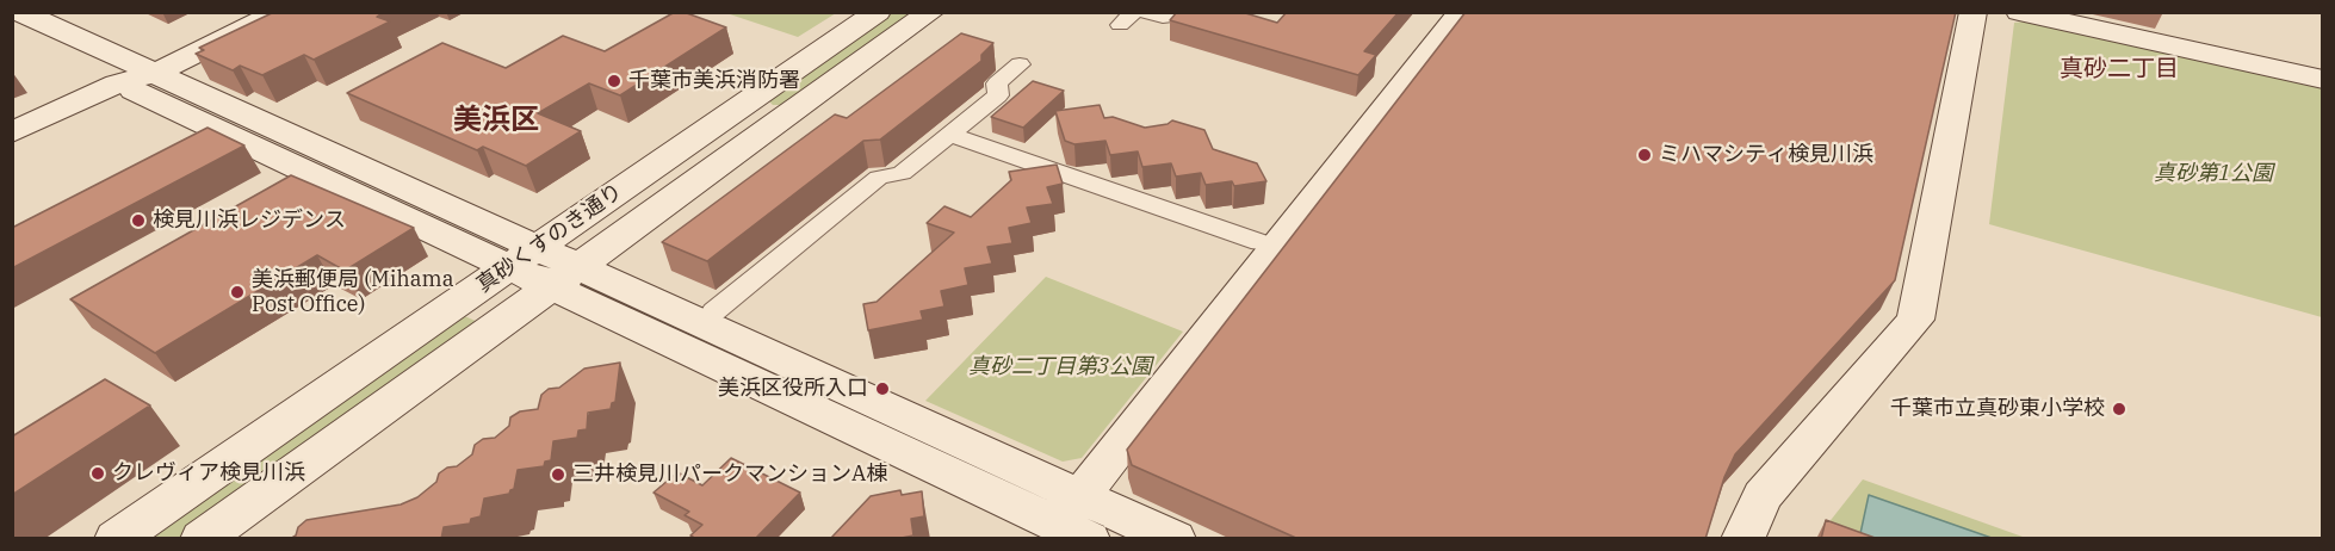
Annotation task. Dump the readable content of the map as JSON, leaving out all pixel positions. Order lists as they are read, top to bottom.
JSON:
{
  "streets": {
    "street": ["真砂くすのき通り"]
  },
  "districts": ["真砂二丁目", "美浜区"],
  "parks": ["真砂第1公園", "真砂二丁目第3公園"],
  "places": [
    "千葉市美浜消防署",
    "ミハマシティ検見川浜",
    "検見川浜レジデンス",
    "美浜郵便局 (Mihama Post Office)",
    "美浜区役所入口",
    "千葉市立真砂東小学校",
    "クレヴィア検見川浜",
    "三井検見川パークマンションA棟"
  ]
}
